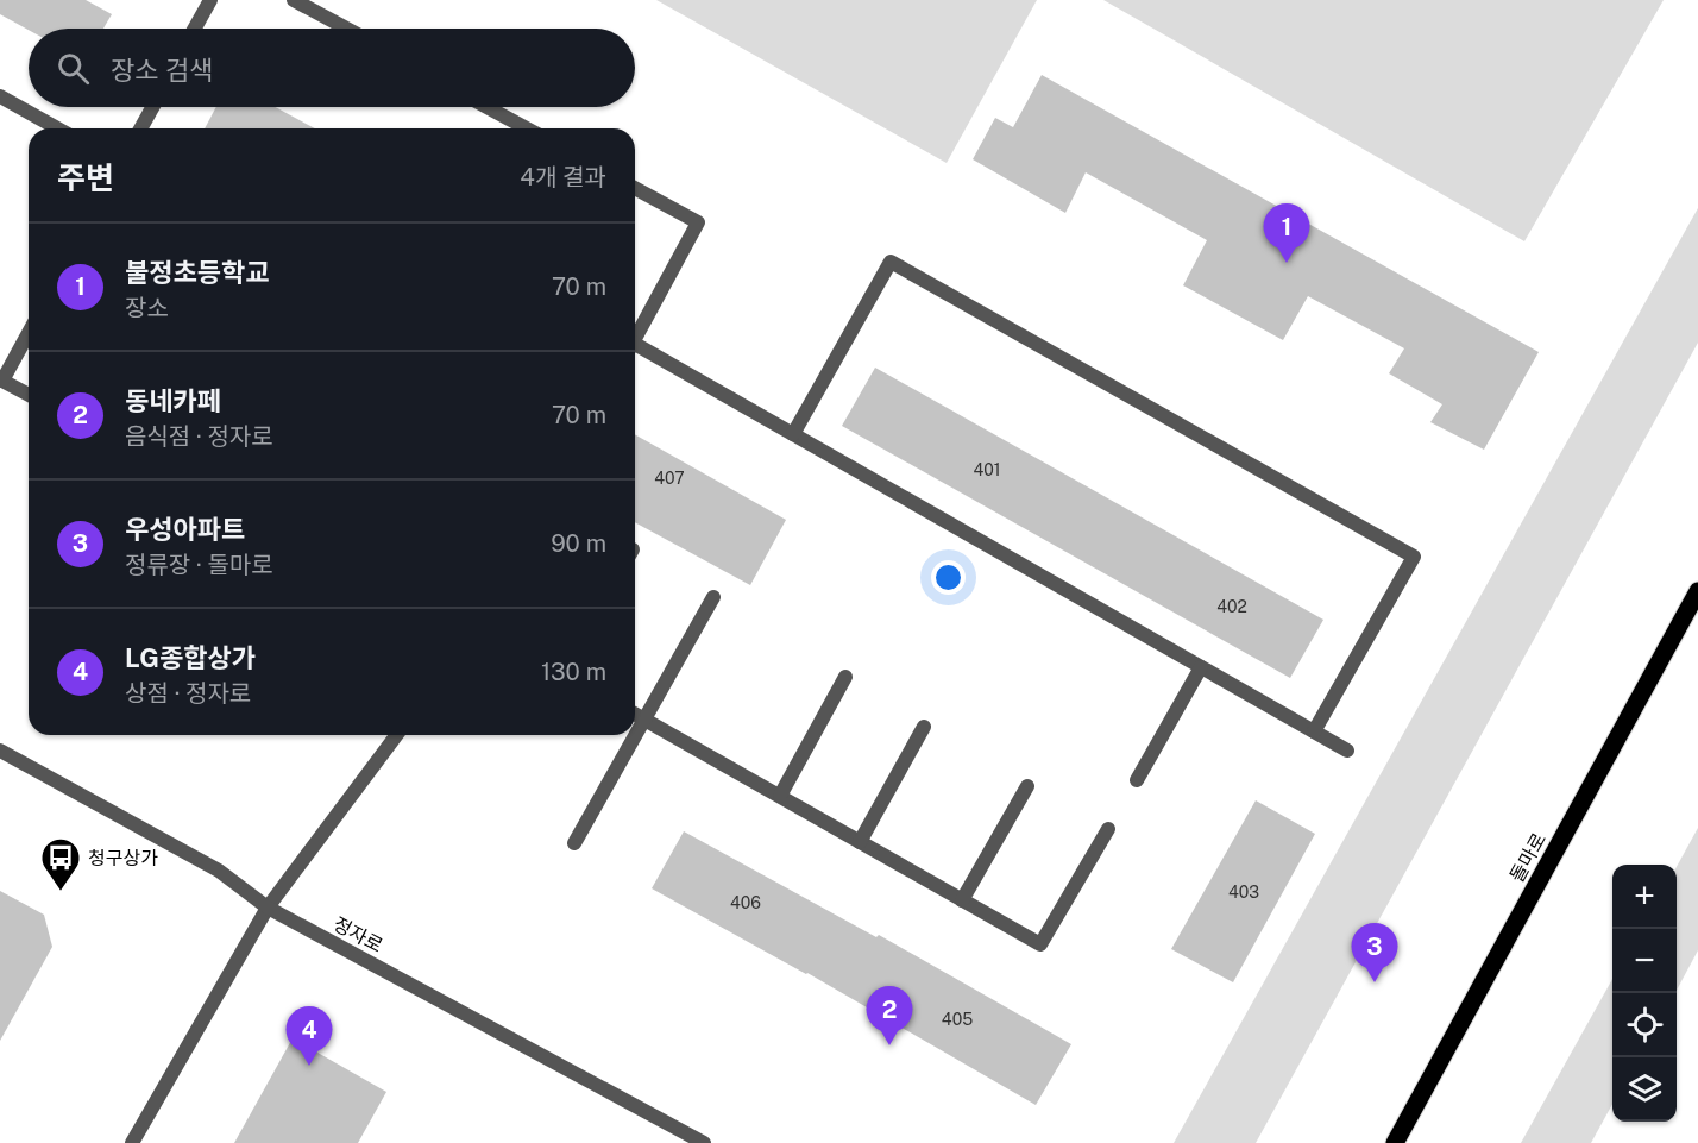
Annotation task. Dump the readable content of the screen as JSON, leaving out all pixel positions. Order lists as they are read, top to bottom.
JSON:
{
  "streets": {
    "main road": ["돌마로"],
    "street": ["정자로"]
  },
  "places": {
    "bus stop": ["청구상가"]
  },
  "house_numbers": [
    "401",
    "407",
    "402",
    "403",
    "406",
    "405"
  ],
  "page": {
    "search": "장소 검색",
    "heading": ["주변", "4개 결과"],
    "pins": [
      "1",
      "3",
      "2",
      "4"
    ],
    "list": [
      {
        "mark": "1",
        "name": "불정초등학교",
        "note": "장소",
        "value": "70 m"
      },
      {
        "mark": "2",
        "name": "동네카페",
        "note": "음식점 · 정자로",
        "value": "70 m"
      },
      {
        "mark": "3",
        "name": "우성아파트",
        "note": "정류장 · 돌마로",
        "value": "90 m"
      },
      {
        "mark": "4",
        "name": "LG종합상가",
        "note": "상점 · 정자로",
        "value": "130 m"
      }
    ],
    "map_buttons": ["+", "−"]
  }
}
